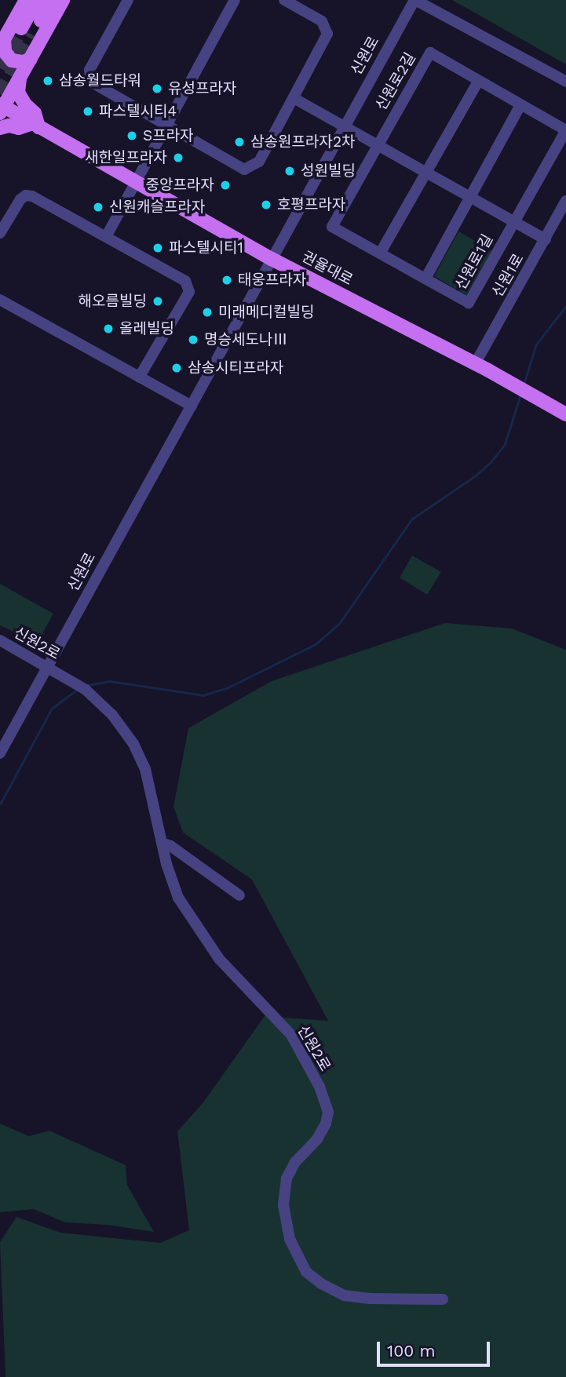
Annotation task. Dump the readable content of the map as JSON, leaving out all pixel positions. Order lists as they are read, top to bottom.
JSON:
{
  "streets": {
    "main road": ["권율대로"],
    "street": [
      "신원로",
      "신원로2길",
      "신원로1길",
      "신원1로",
      "신원2로"
    ]
  },
  "crossings": [
    ["신원로", "권율대로"],
    ["신원로", "신원2로"],
    ["신원로2길", "신원로1길"],
    ["권율대로", "신원1로"]
  ],
  "places": [
    "삼송월드타워",
    "유성프라자",
    "파스텔시티4",
    "S프라자",
    "삼송원프라자2차",
    "새한일프라자",
    "성원빌딩",
    "중앙프라자",
    "호평프라자",
    "신원캐슬프라자",
    "파스텔시티1",
    "태웅프라자",
    "해오름빌딩",
    "미래메디컬빌딩",
    "올레빌딩",
    "명승세도나Ⅲ",
    "삼송시티프라자"
  ],
  "scale_bar": "100 m"
}
